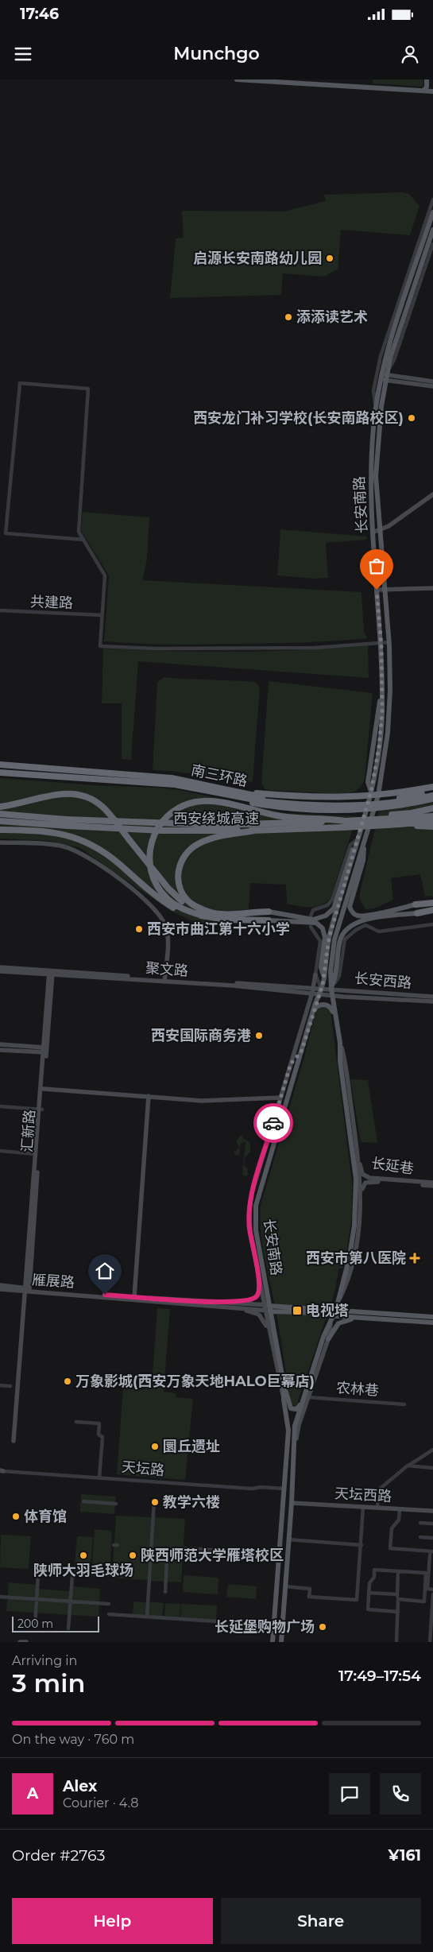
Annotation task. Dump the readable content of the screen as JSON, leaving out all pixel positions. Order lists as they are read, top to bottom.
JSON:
{
  "streets": {
    "highway": ["南三环路", "西安绕城高速"],
    "main road": ["长安南路"],
    "street": [
      "共建路",
      "聚文路",
      "长安西路",
      "汇新路",
      "长延巷",
      "雁展路",
      "农林巷",
      "天坛路",
      "天坛西路"
    ]
  },
  "crossings": [
    ["长安南路", "聚文路"],
    ["长安南路", "长安西路"],
    ["长安南路", "雁展路"],
    ["长安南路", "天坛路"],
    ["长安南路", "天坛西路"],
    ["聚文路", "长安西路"],
    ["聚文路", "汇新路"],
    ["汇新路", "雁展路"]
  ],
  "places": {
    "other": [
      "启源长安南路幼儿园",
      "添添读艺术",
      "西安龙门补习学校(长安南路校区)",
      "西安市曲江第十六小学",
      "西安国际商务港",
      "万象影城(西安万象天地HALO巨幕店)",
      "圜丘遗址",
      "教学六楼",
      "体育馆",
      "陕师大羽毛球场",
      "陕西师范大学雁塔校区",
      "长延堡购物广场"
    ],
    "health": ["西安市第八医院"],
    "transit": ["电视塔"]
  },
  "scale_bar": "200 m",
  "page": {
    "status": "17:46",
    "header": "Munchgo",
    "scale": "200 m",
    "heading": ["3 min", "Arriving in", "17:49–17:54"],
    "panel": [
      "Alex",
      "Courier · 4.8",
      "Order #2763",
      "¥161"
    ],
    "bar": "On the way · 760 m",
    "round": "A",
    "buttons": ["Help", "Share"]
  }
}
